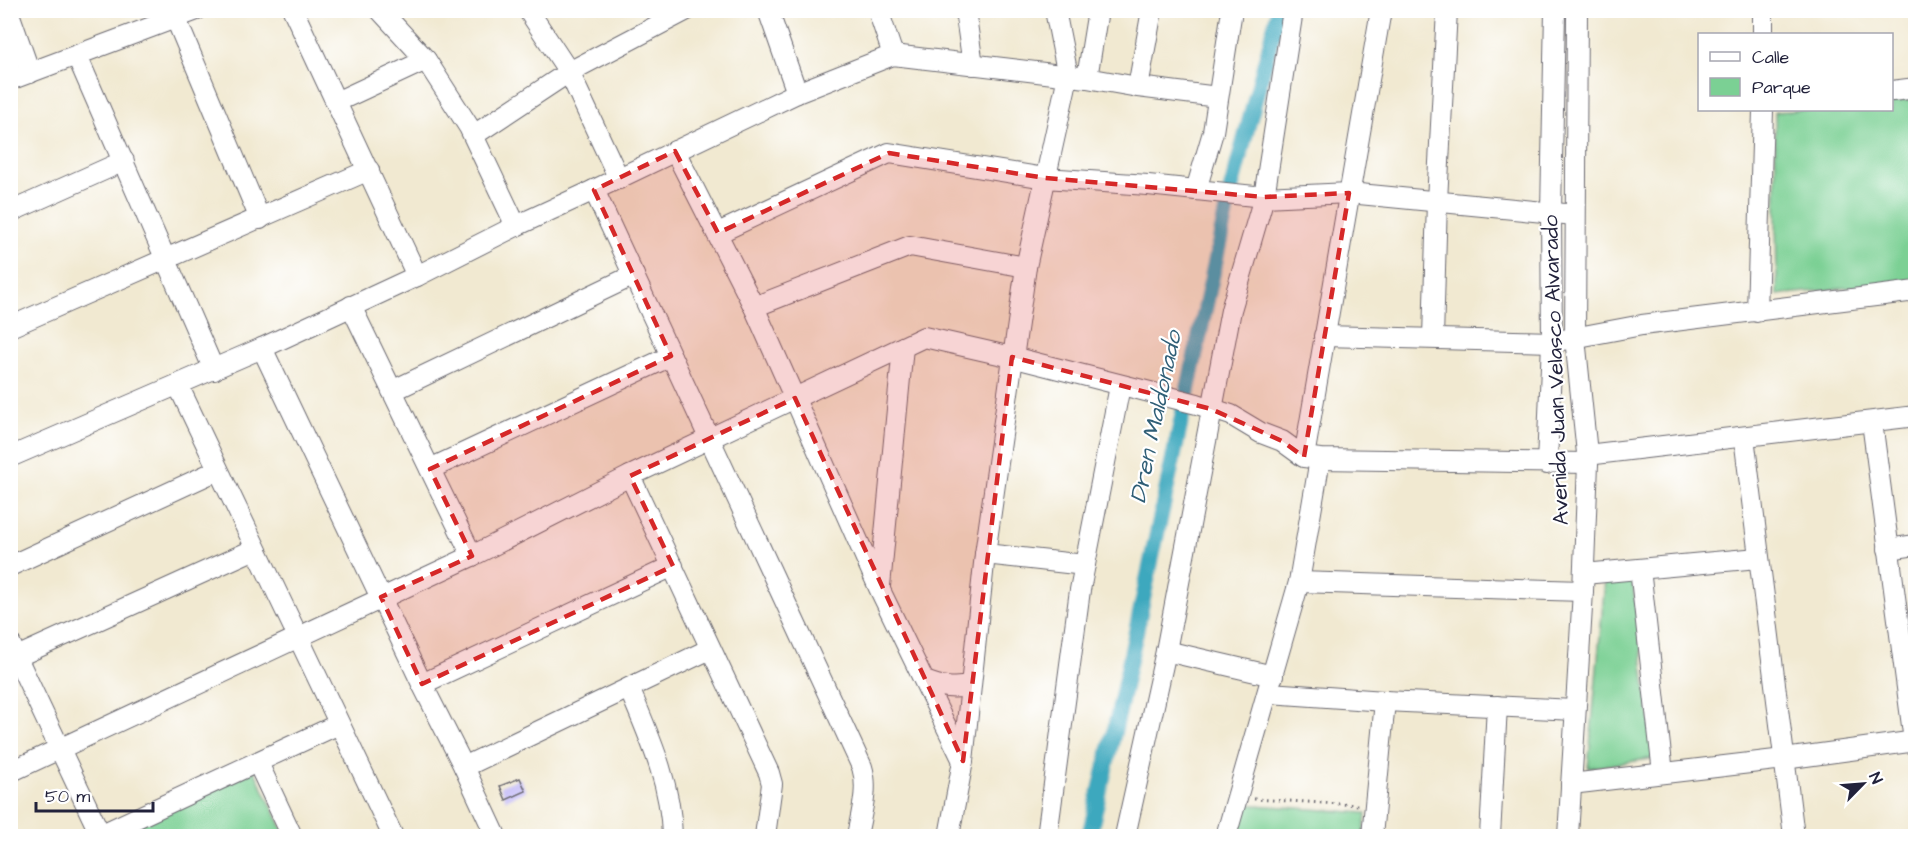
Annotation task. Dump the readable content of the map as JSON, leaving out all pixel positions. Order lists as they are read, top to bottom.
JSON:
{
  "streets": {
    "street": ["Avenida Juan Velasco Alvarado"]
  },
  "water": ["Dren Maldonado"],
  "legend": ["Calle", "Parque"],
  "scale_bar": "50 m",
  "north": "top right"
}
